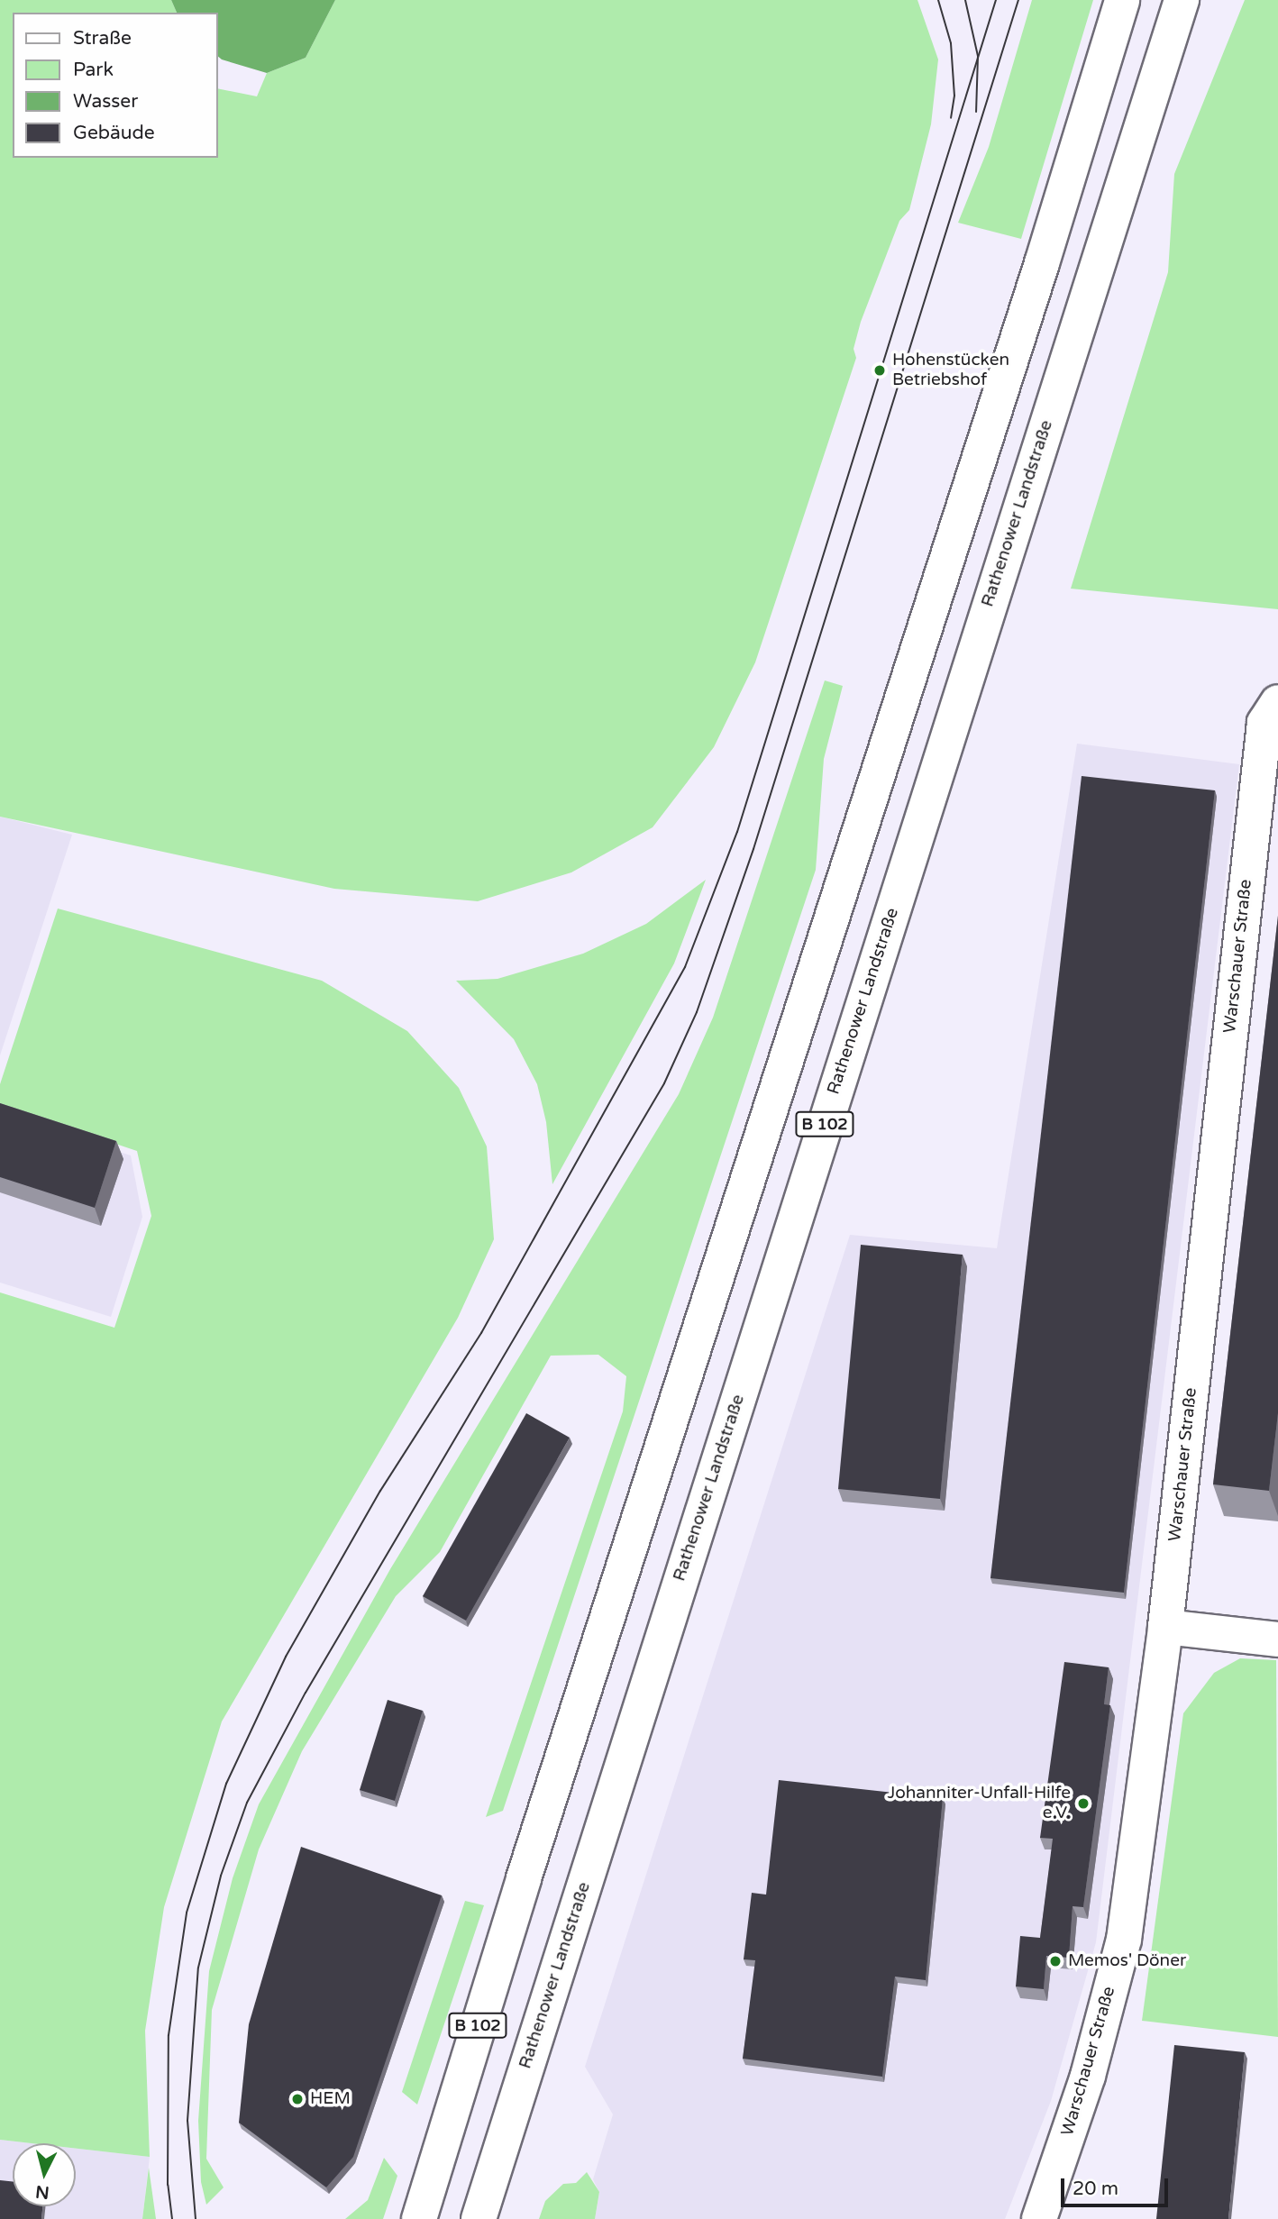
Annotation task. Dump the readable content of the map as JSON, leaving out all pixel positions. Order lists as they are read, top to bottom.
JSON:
{
  "streets": {
    "main road": ["Rathenower Landstraße", "Warschauer Straße", "B 102"]
  },
  "places": [
    "Hohenstücken Betriebshof",
    "Johanniter-Unfall-Hilfe e.V.",
    "Memos' Döner",
    "HEM"
  ],
  "legend": [
    "Straße",
    "Park",
    "Wasser",
    "Gebäude"
  ],
  "scale_bar": "20 m",
  "north": "bottom"
}
